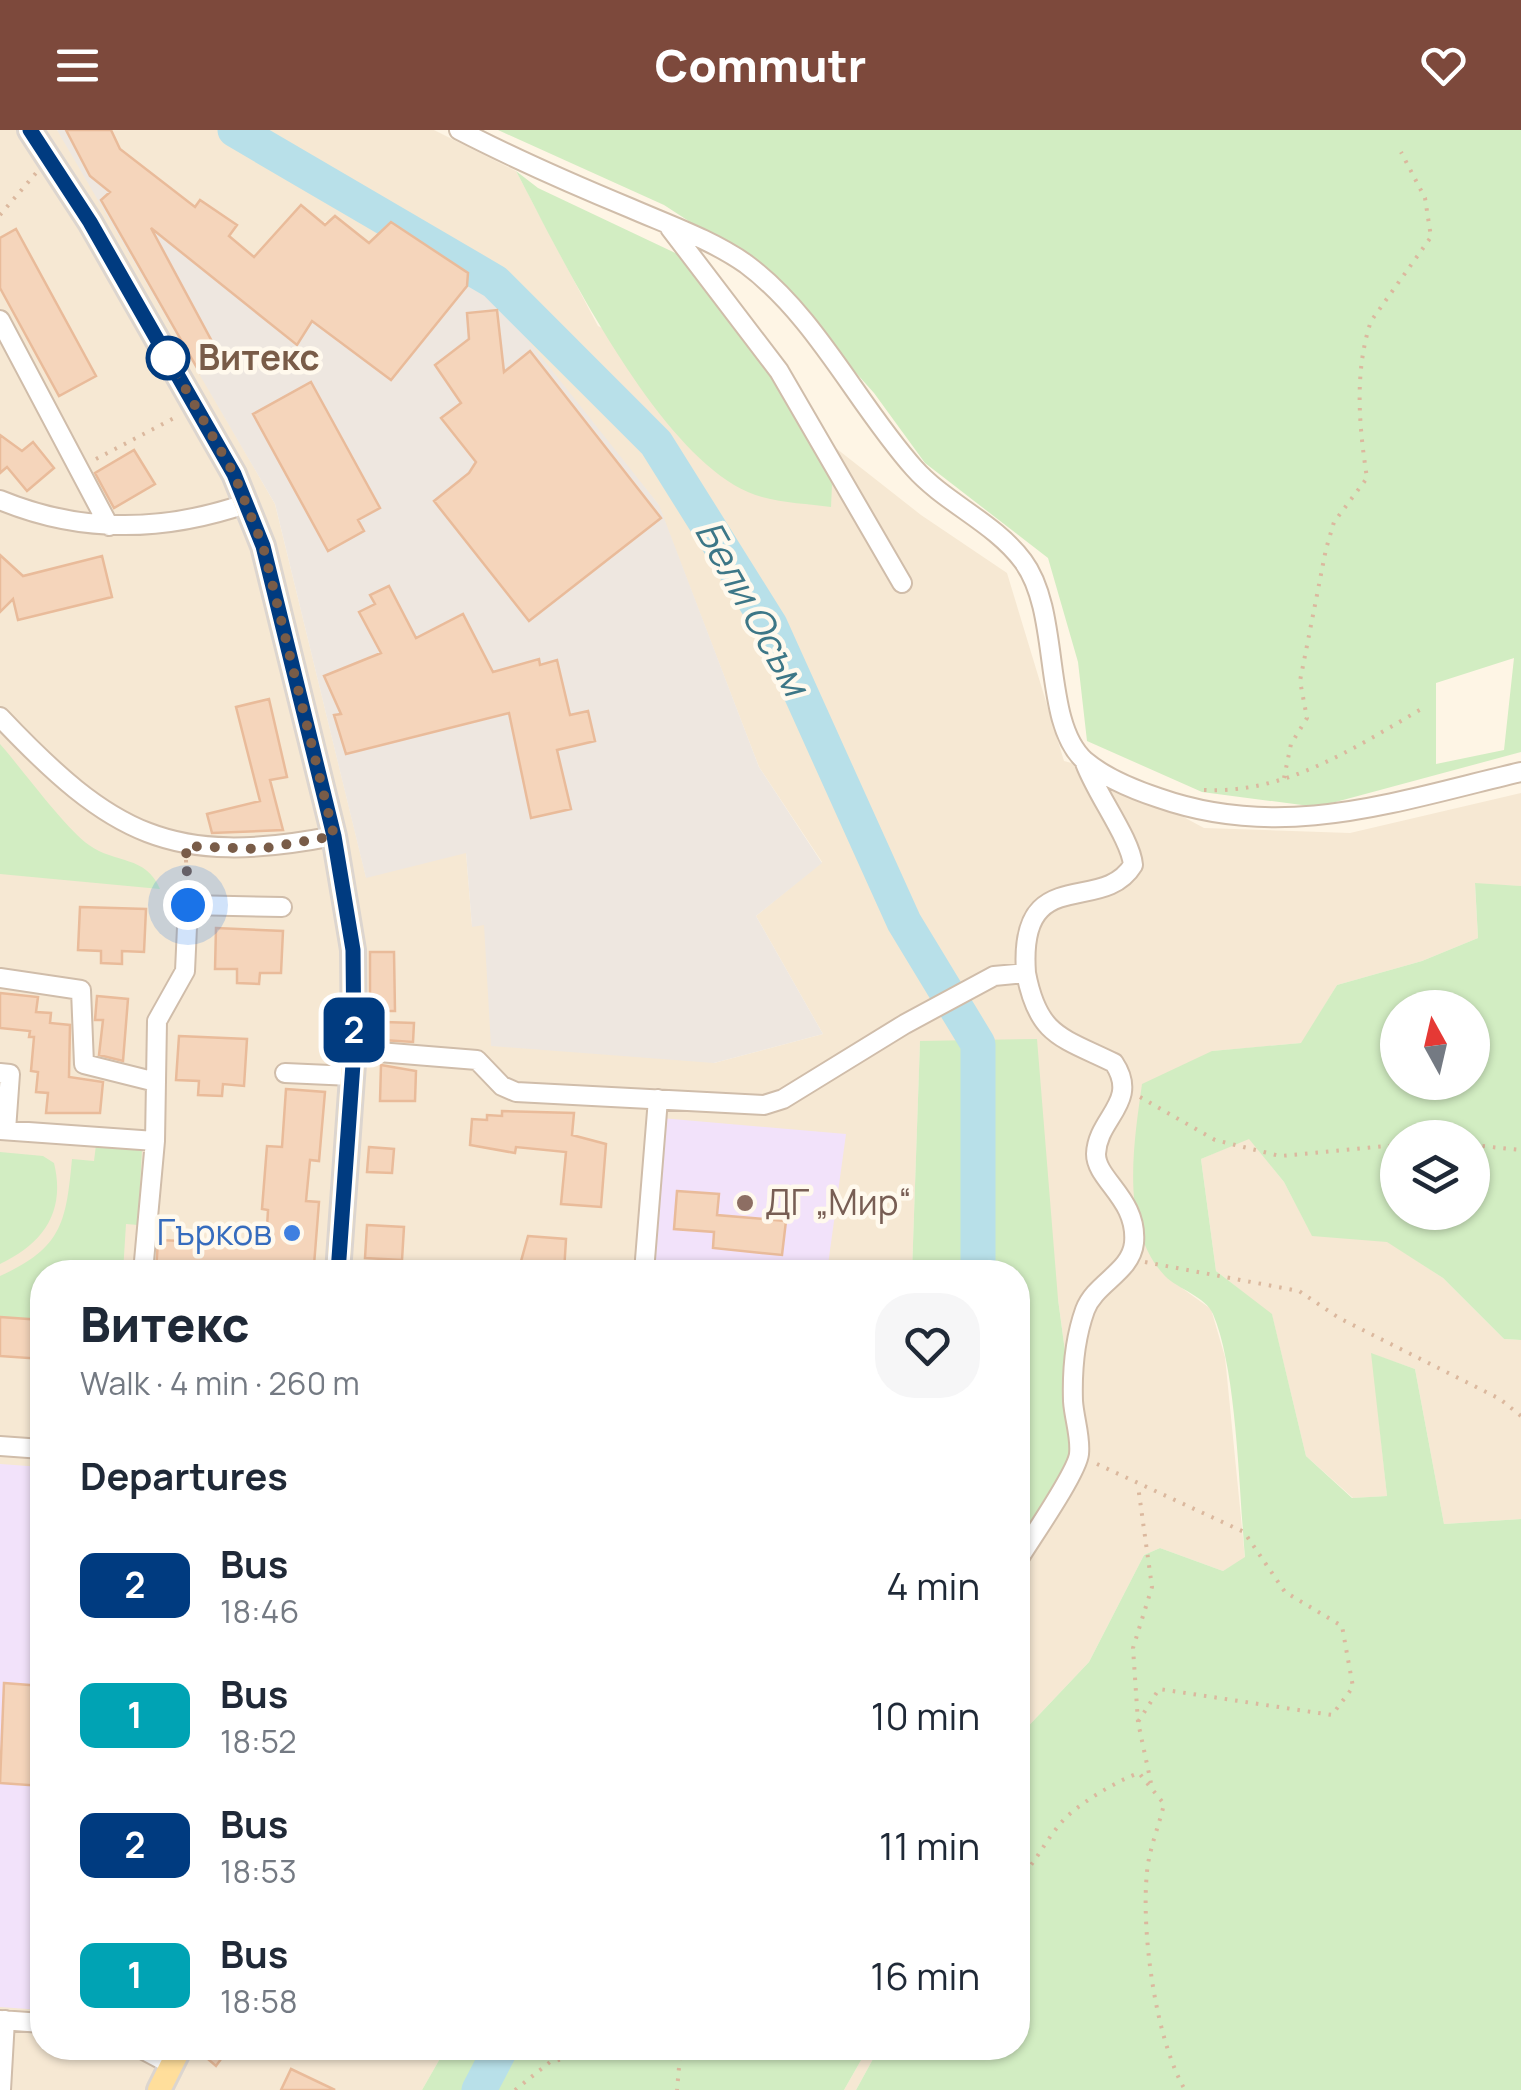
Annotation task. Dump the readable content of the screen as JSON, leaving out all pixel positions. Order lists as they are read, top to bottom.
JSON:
{
  "water": ["Бели Осъм"],
  "places": ["Витекс", "ДГ „Мир“", "Гърков"],
  "lines": ["bus line 2"],
  "north": "top",
  "page": {
    "header": "Commutr",
    "on_map": "2",
    "heading": [
      ["Витекс", "Walk · 4 min · 260 m"],
      "Departures"
    ],
    "list": [
      {
        "mark": "2",
        "name": "Bus",
        "note": "18:46",
        "value": "4 min"
      },
      {
        "mark": "1",
        "name": "Bus",
        "note": "18:52",
        "value": "10 min"
      },
      {
        "mark": "2",
        "name": "Bus",
        "note": "18:53",
        "value": "11 min"
      },
      {
        "mark": "1",
        "name": "Bus",
        "note": "18:58",
        "value": "16 min"
      }
    ]
  }
}
